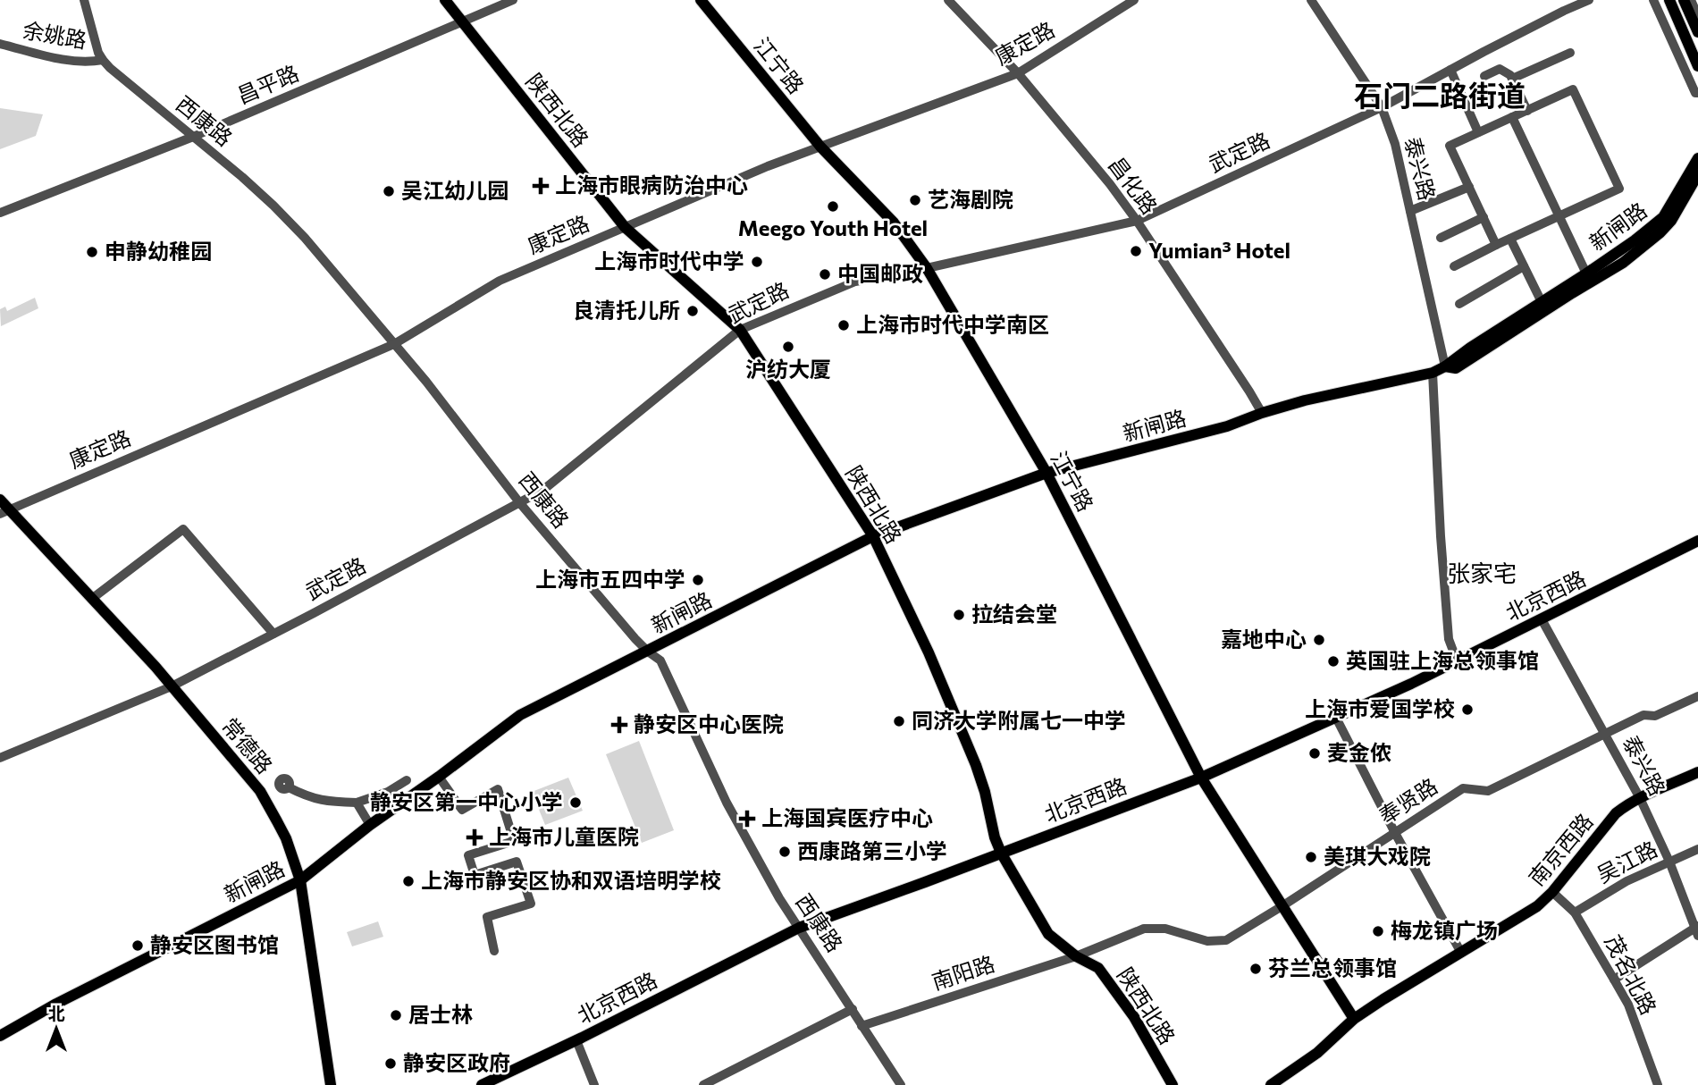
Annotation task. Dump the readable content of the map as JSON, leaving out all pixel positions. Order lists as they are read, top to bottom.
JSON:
{
  "streets": {
    "main road": [
      "江宁路",
      "陕西北路",
      "新闸路",
      "北京西路",
      "常德路",
      "南京西路"
    ],
    "street": [
      "余姚路",
      "康定路",
      "昌平路",
      "西康路",
      "武定路",
      "泰兴路",
      "昌化路",
      "奉贤路",
      "吴江路",
      "南阳路",
      "茂名北路"
    ]
  },
  "crossings": [
    ["余姚路", "西康路"],
    ["康定路", "江宁路"],
    ["康定路", "陕西北路"],
    ["康定路", "西康路"],
    ["康定路", "昌化路"],
    ["康定路", "常德路"],
    ["江宁路", "武定路"],
    ["江宁路", "新闸路"],
    ["江宁路", "北京西路"],
    ["江宁路", "奉贤路"],
    ["江宁路", "南京西路"],
    ["昌平路", "陕西北路"],
    ["昌平路", "西康路"],
    ["陕西北路", "武定路"],
    ["陕西北路", "新闸路"],
    ["陕西北路", "北京西路"],
    ["陕西北路", "奉贤路"],
    ["陕西北路", "南阳路"],
    ["西康路", "武定路"],
    ["西康路", "新闸路"],
    ["西康路", "北京西路"],
    ["西康路", "南阳路"],
    ["武定路", "泰兴路"],
    ["武定路", "昌化路"],
    ["武定路", "常德路"],
    ["泰兴路", "新闸路"],
    ["泰兴路", "北京西路"],
    ["泰兴路", "奉贤路"],
    ["泰兴路", "南京西路"],
    ["泰兴路", "吴江路"],
    ["昌化路", "新闸路"],
    ["新闸路", "常德路"],
    ["奉贤路", "南阳路"],
    ["南京西路", "茂名北路"],
    ["吴江路", "茂名北路"]
  ],
  "districts": ["石门二路街道", "张家宅"],
  "places": {
    "health": [
      "上海市眼病防治中心",
      "静安区中心医院",
      "上海国宾医疗中心",
      "上海市儿童医院"
    ],
    "other": [
      "吴江幼儿园",
      "艺海剧院",
      "Meego Youth Hotel",
      "Yumian³ Hotel",
      "申静幼稚园",
      "上海市时代中学",
      "中国邮政",
      "良清托儿所",
      "上海市时代中学南区",
      "沪纺大厦",
      "上海市五四中学",
      "拉结会堂",
      "嘉地中心",
      "英国驻上海总领事馆",
      "上海市爱国学校",
      "同济大学附属七一中学",
      "麦金侬",
      "静安区第一中心小学",
      "西康路第三小学",
      "美琪大戏院",
      "上海市静安区协和双语培明学校",
      "梅龙镇广场",
      "静安区图书馆",
      "芬兰总领事馆",
      "居士林",
      "静安区政府"
    ]
  },
  "north": "top"
}
